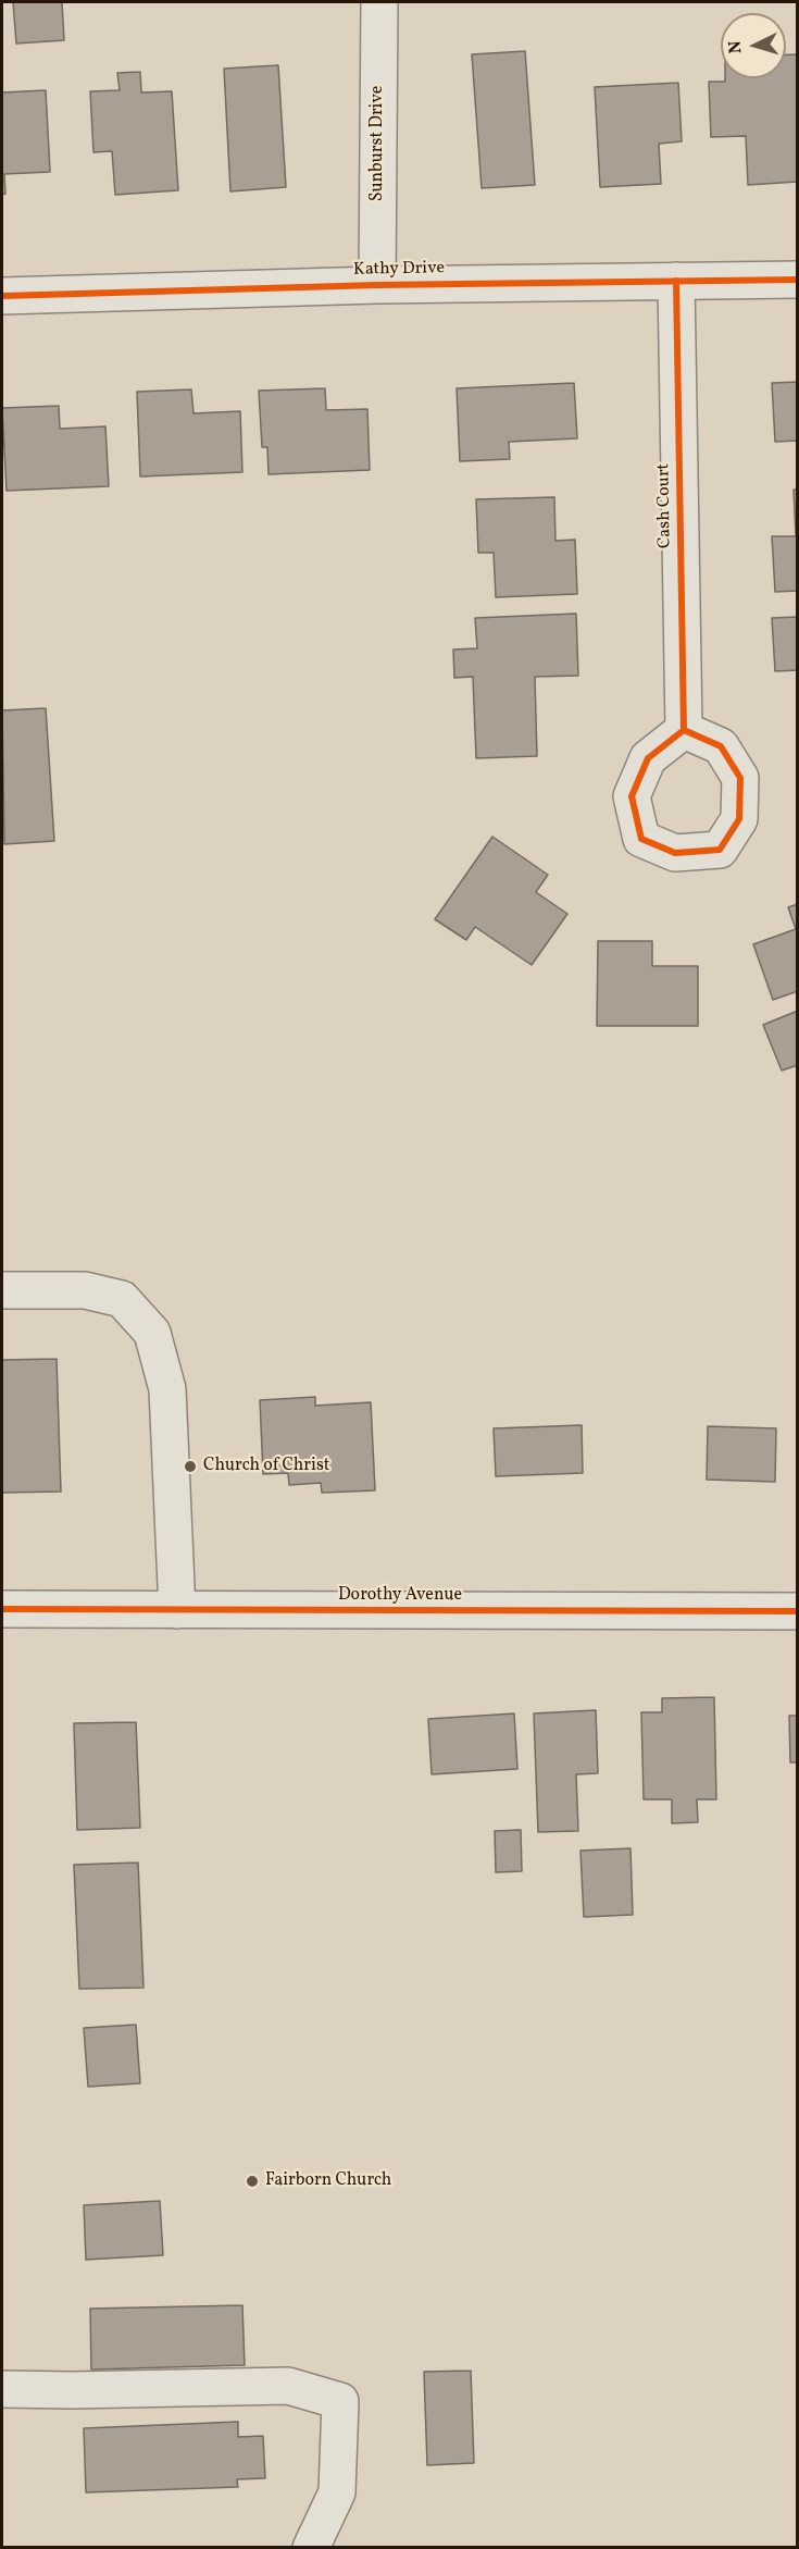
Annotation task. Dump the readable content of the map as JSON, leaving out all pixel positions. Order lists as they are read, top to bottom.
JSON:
{
  "streets": {
    "street": [
      "Sunburst Drive",
      "Kathy Drive",
      "Cash Court",
      "Dorothy Avenue"
    ]
  },
  "crossings": [
    ["Sunburst Drive", "Kathy Drive"],
    ["Kathy Drive", "Cash Court"]
  ],
  "places": ["Church of Christ", "Fairborn Church"],
  "north": "left"
}
